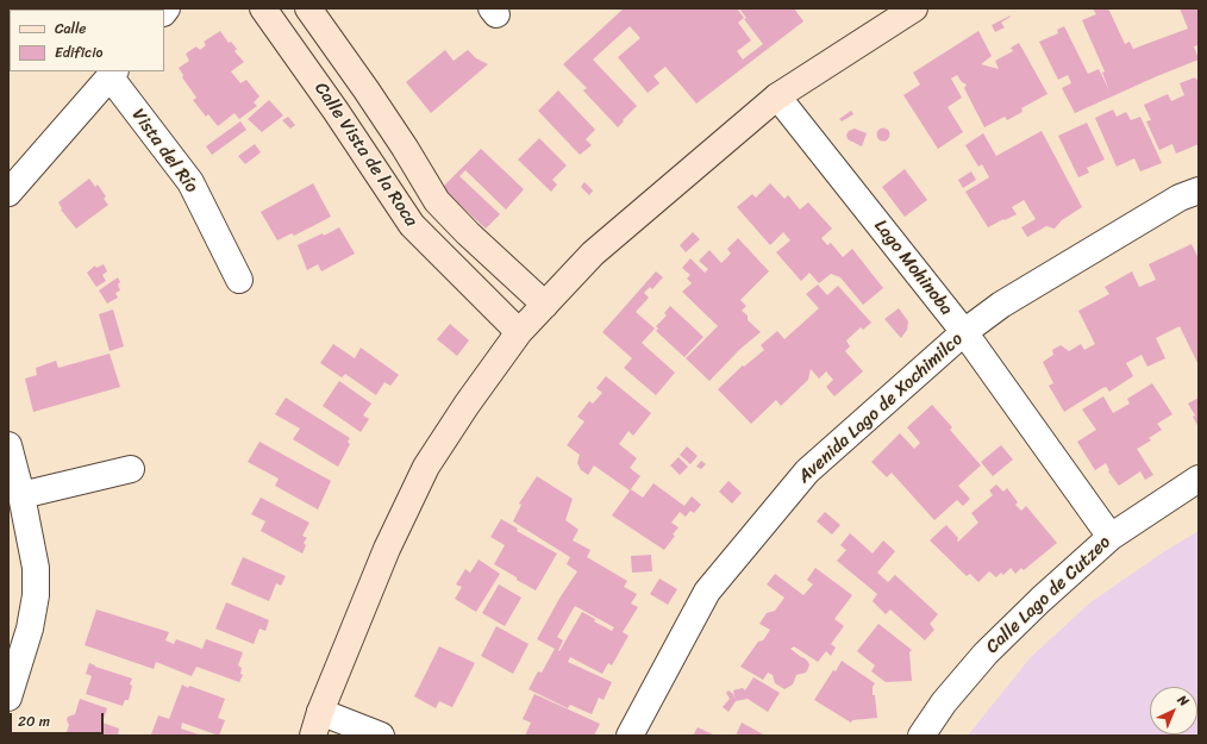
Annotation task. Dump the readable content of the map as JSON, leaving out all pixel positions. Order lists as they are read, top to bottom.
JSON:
{
  "streets": {
    "street": [
      "Vista del Río",
      "Calle Vista de la Roca",
      "Lago Mohinoba",
      "Avenida Lago de Xochimilco",
      "Calle Lago de Cutzeo"
    ]
  },
  "crossings": [
    ["Lago Mohinoba", "Avenida Lago de Xochimilco"],
    ["Lago Mohinoba", "Calle Lago de Cutzeo"]
  ],
  "legend": ["Calle", "Edificio"],
  "scale_bar": "20 m",
  "north": "top right"
}
